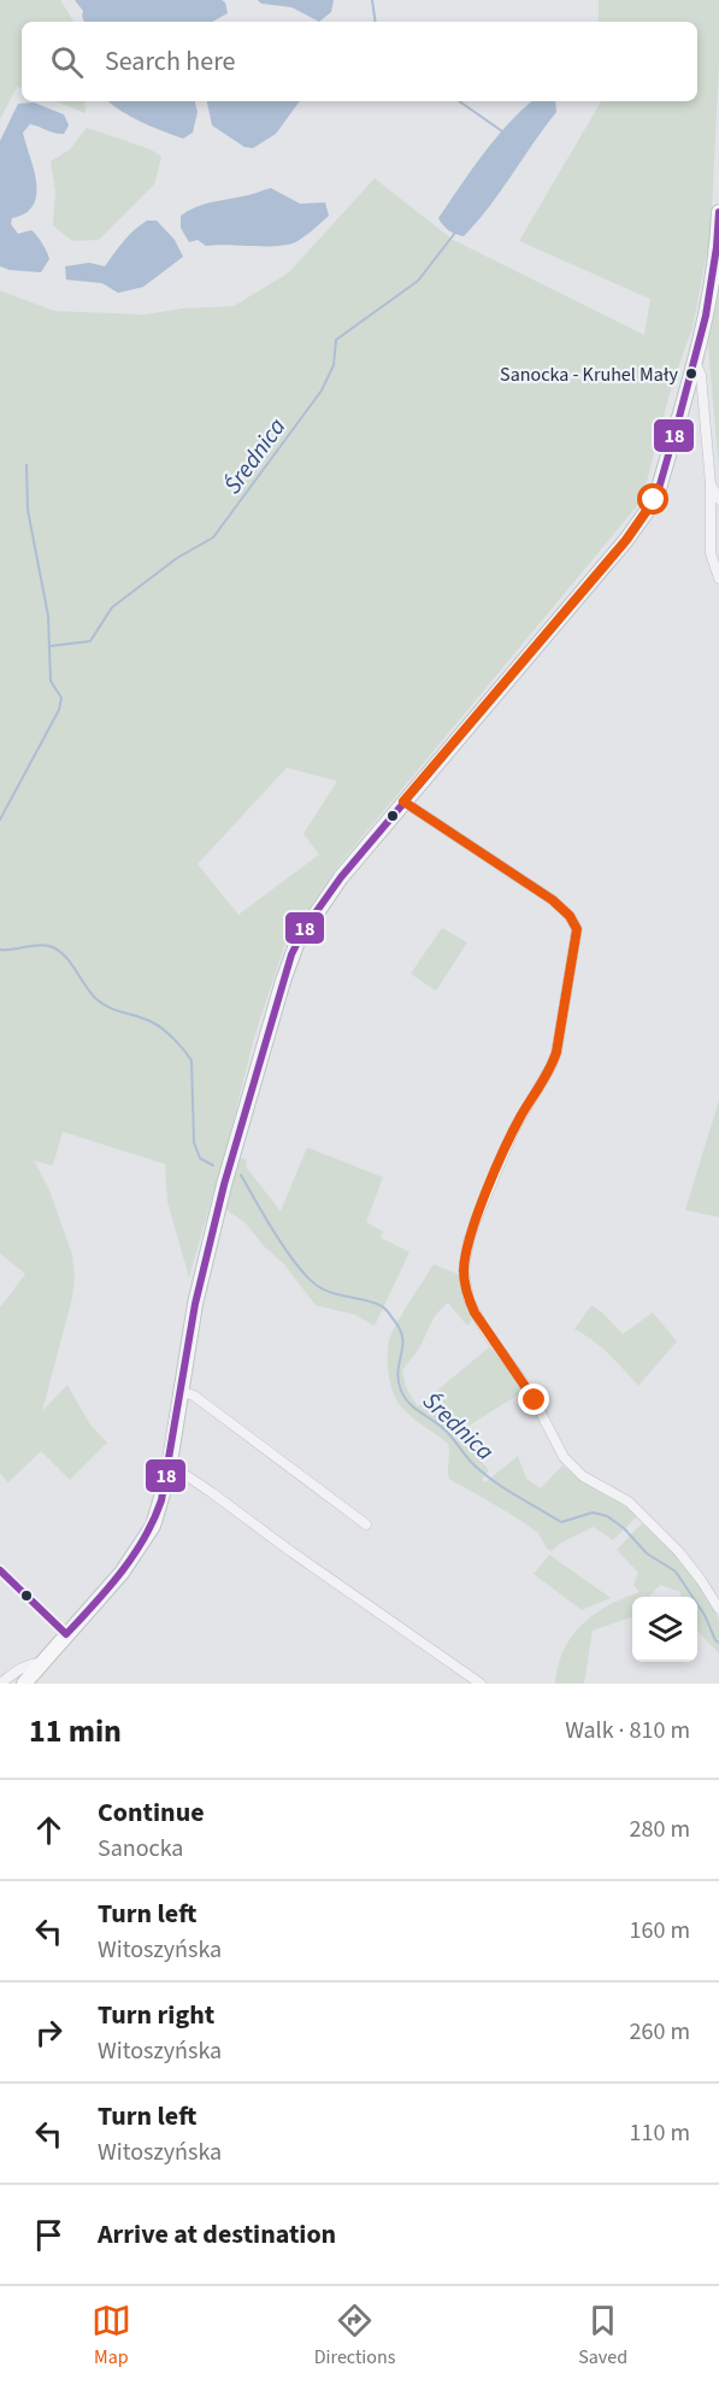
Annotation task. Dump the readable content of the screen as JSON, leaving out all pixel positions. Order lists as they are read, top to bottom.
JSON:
{
  "water": ["Średnica"],
  "places": ["Sanocka - Kruhel Mały"],
  "lines": ["transit line 18"],
  "page": {
    "search": "Search here",
    "heading": ["11 min", "Walk · 810 m"],
    "list": [
      ["Continue", "Sanocka", "280 m"],
      ["Turn left", "Witoszyńska", "160 m"],
      ["Turn right", "Witoszyńska", "260 m"],
      ["Turn left", "Witoszyńska", "110 m"],
      "Arrive at destination"
    ],
    "nav": ["Map", "Directions", "Saved"]
  }
}
